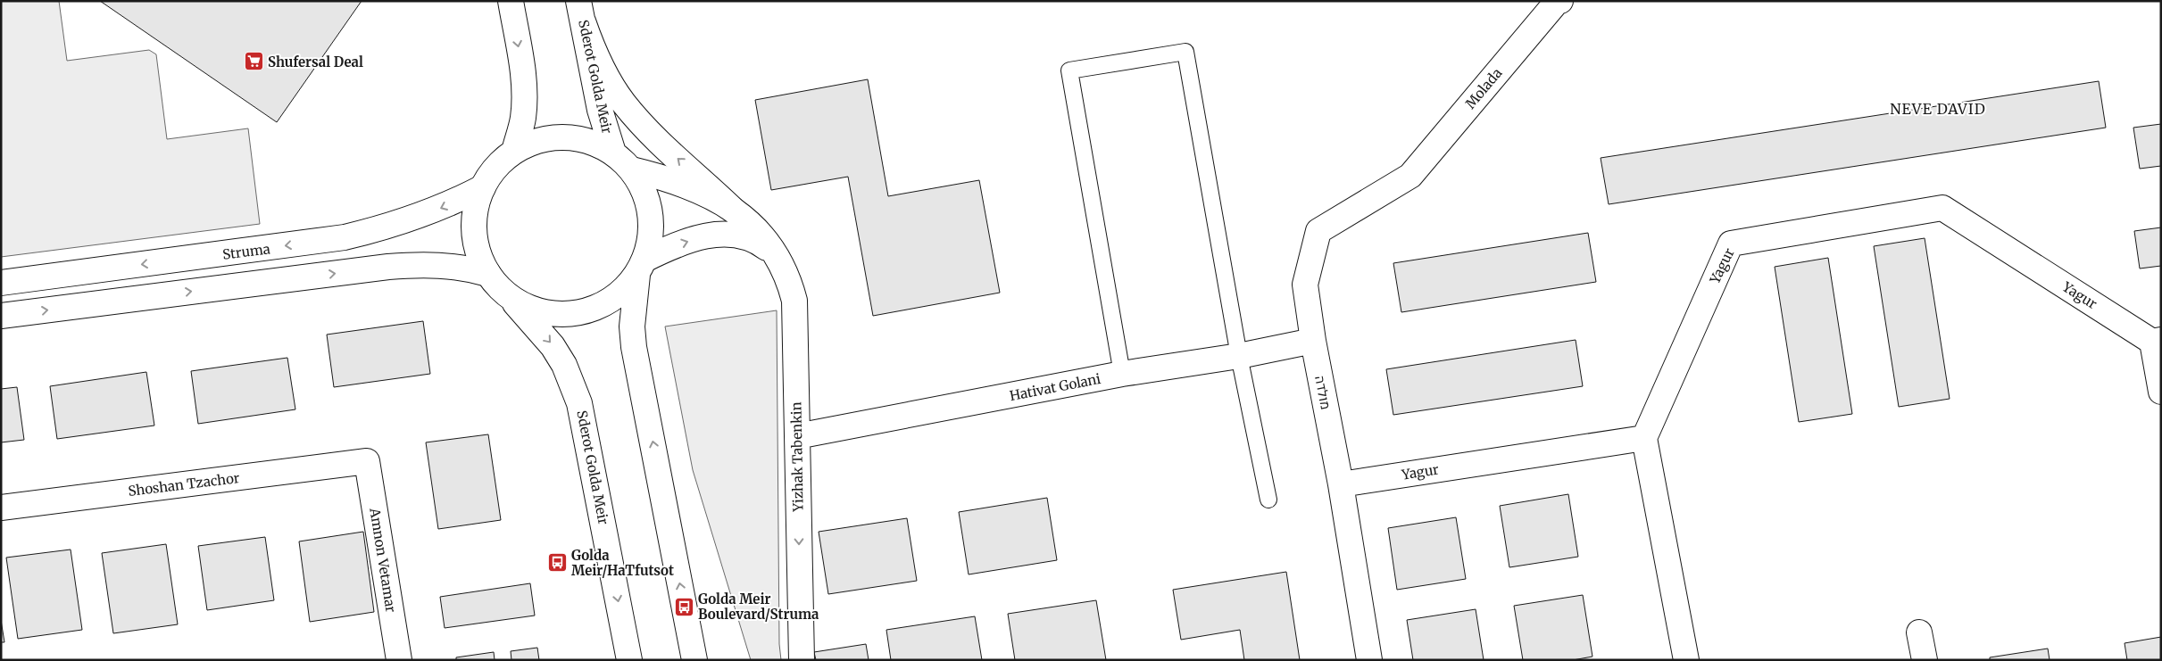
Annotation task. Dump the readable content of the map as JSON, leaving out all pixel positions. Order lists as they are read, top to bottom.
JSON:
{
  "streets": {
    "street": [
      "Sderot Golda Meir",
      "Struma",
      "Yagur",
      "Hativat Golani",
      "מולדה",
      "Yizhak Tabenkin",
      "Shoshan Tzachor",
      "Amnon Vetamar"
    ]
  },
  "crossings": [
    ["Yagur", "מולדה"],
    ["Hativat Golani", "מולדה"],
    ["Hativat Golani", "Yizhak Tabenkin"],
    ["Shoshan Tzachor", "Amnon Vetamar"]
  ],
  "districts": ["NEVE DAVID"],
  "places": {
    "supermarket": ["Shufersal Deal"],
    "bus stop": ["Golda Meir/HaTfutsot", "Golda Meir Boulevard/Struma"]
  }
}
